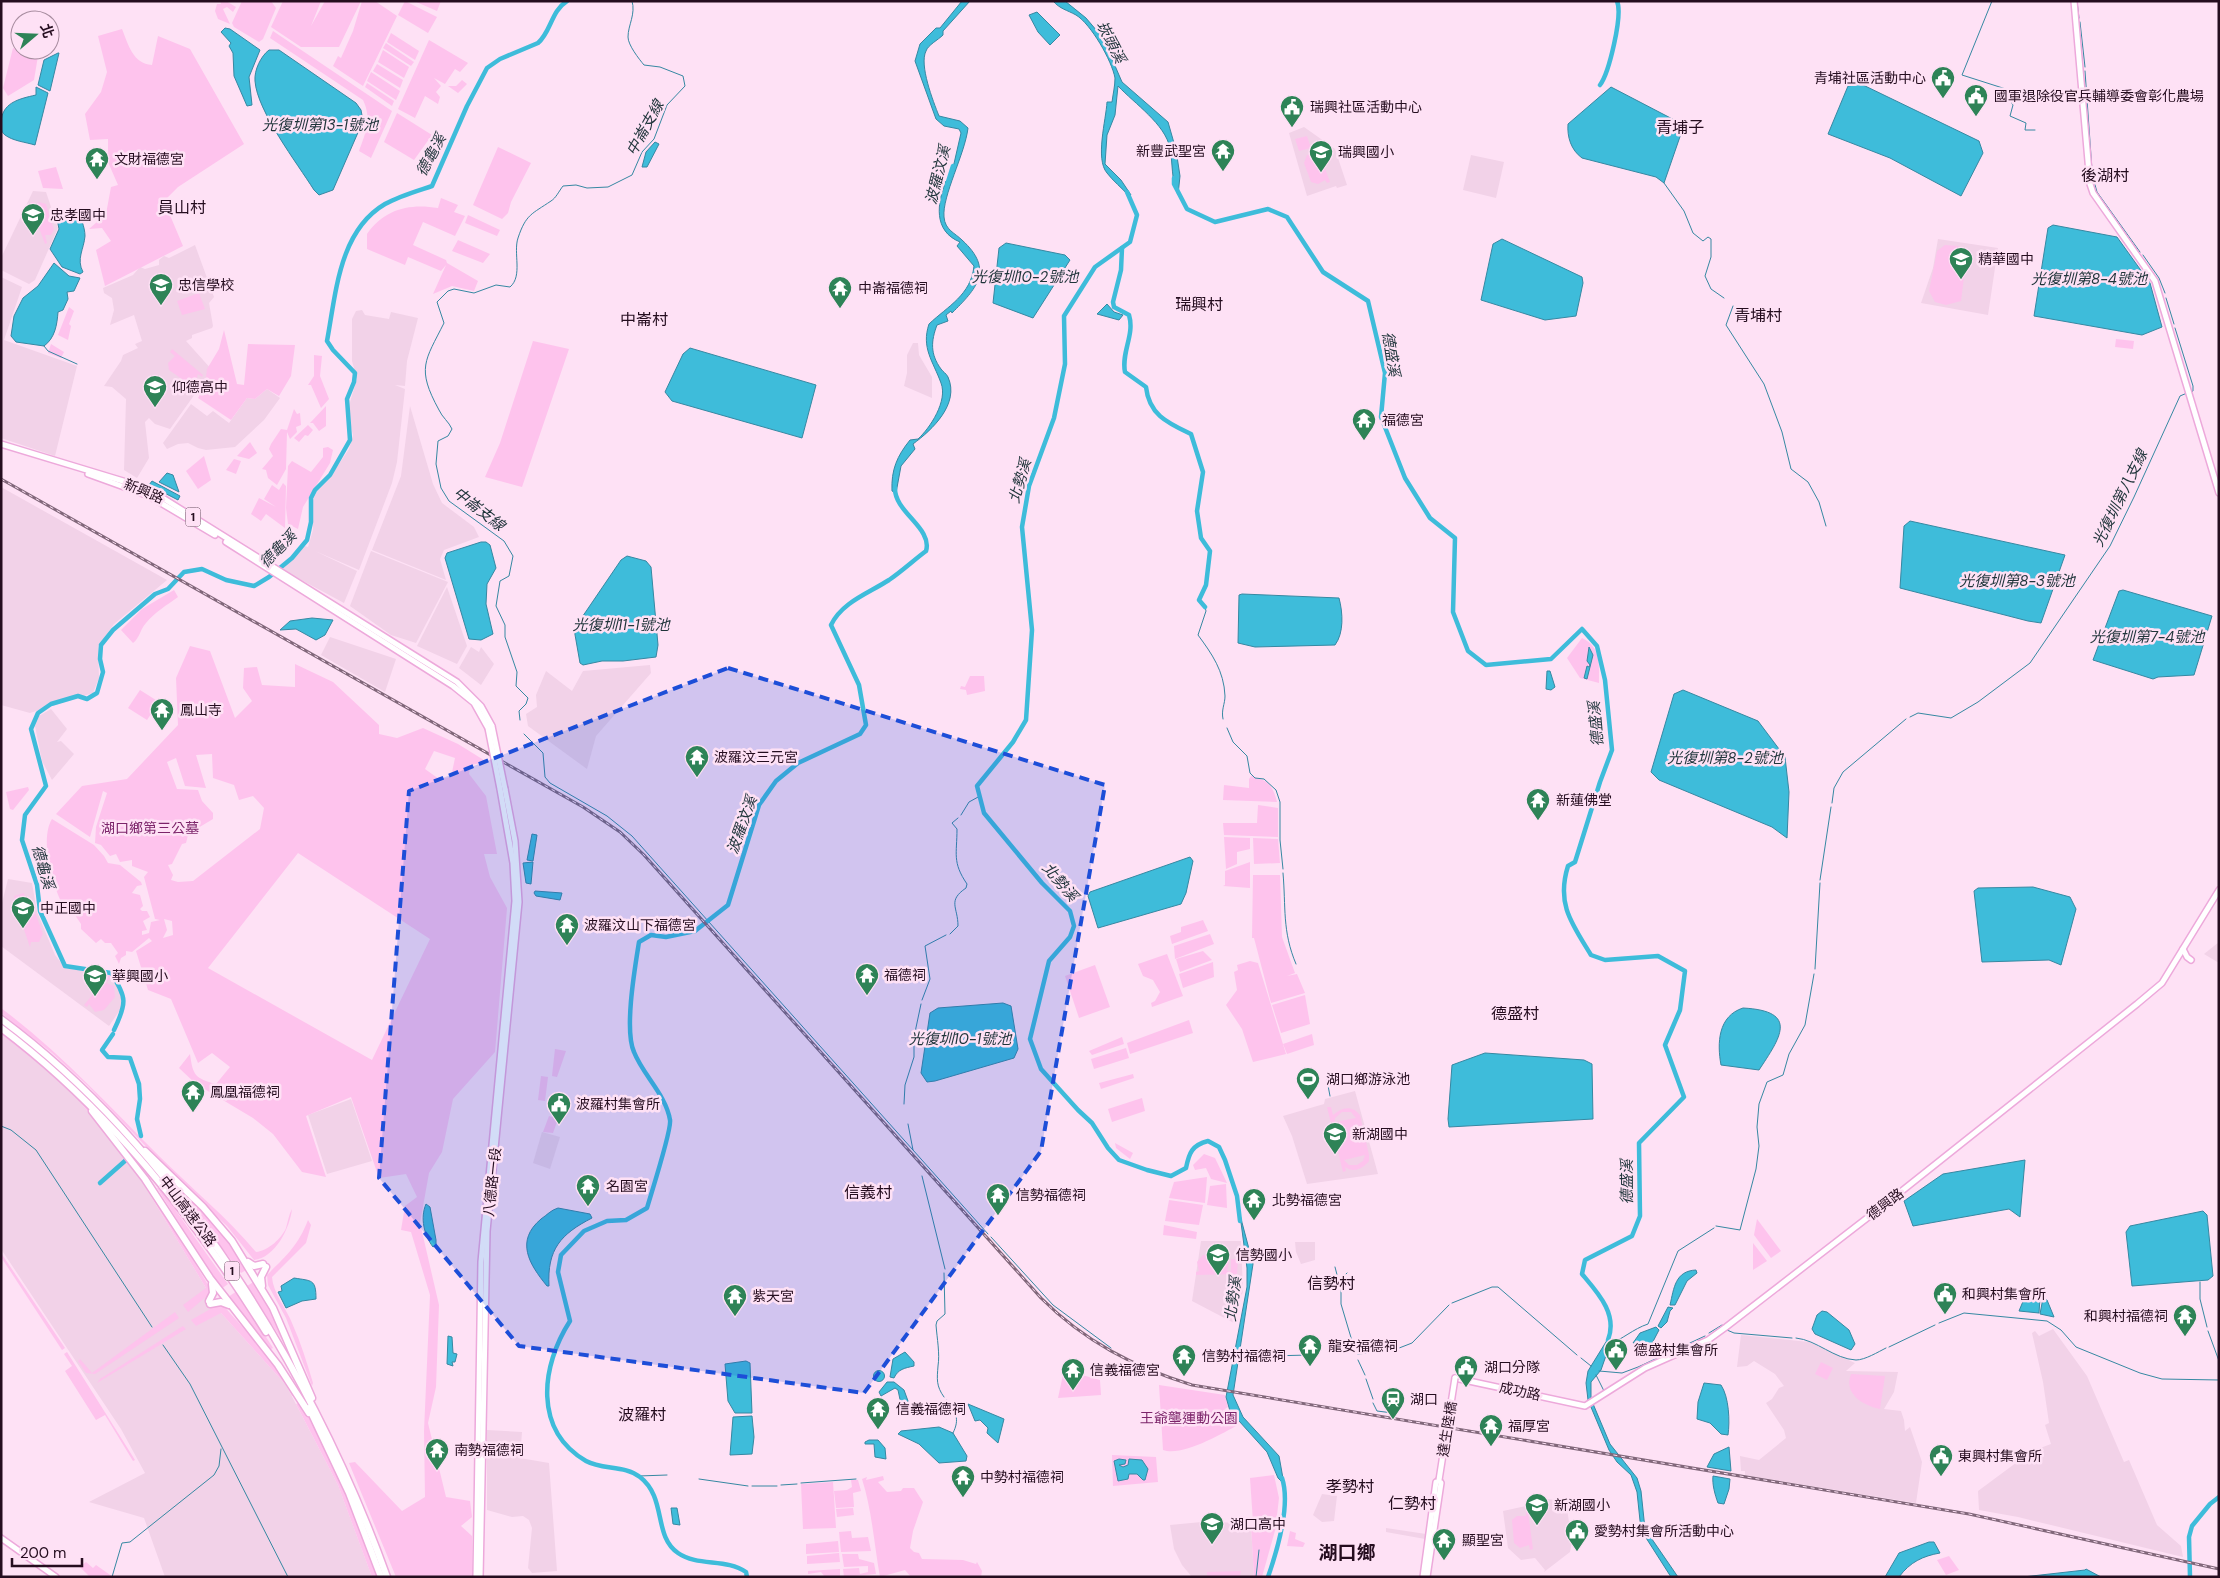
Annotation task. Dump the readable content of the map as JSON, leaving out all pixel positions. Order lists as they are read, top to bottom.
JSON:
{
  "streets": {
    "highway": ["1", "中山高速公路"],
    "main road": [
      "新興路",
      "八德路一段",
      "德興路",
      "成功路",
      "達生陸橋"
    ]
  },
  "crossings": [
    ["新興路", "1"],
    ["1", "八德路一段"],
    ["德興路", "成功路"],
    ["成功路", "達生陸橋"]
  ],
  "districts": [
    "青埔子",
    "後湖村",
    "員山村",
    "瑞興村",
    "青埔村",
    "中崙村",
    "德盛村",
    "信義村",
    "信勢村",
    "波羅村",
    "孝勢村",
    "仁勢村",
    "湖口鄉"
  ],
  "water": [
    "崁頭溪",
    "光復圳第13-1號池",
    "中崙支線",
    "德龜溪",
    "波羅汶溪",
    "光復圳10-2號池",
    "光復圳第8-4號池",
    "德盛溪",
    "北勢溪",
    "光復圳第八支線",
    "光復圳第8-3號池",
    "光復圳11-1號池",
    "光復圳第7-4號池",
    "光復圳第8-2號池",
    "光復圳10-1號池"
  ],
  "parks": ["湖口鄉第三公墓", "王爺壟運動公園"],
  "places": {
    "public building": [
      "青埔社區活動中心",
      "國軍退除役官兵輔導委會彰化農場",
      "瑞興社區活動中心",
      "波羅村集會所",
      "和興村集會所",
      "德盛村集會所",
      "湖口分隊",
      "東興村集會所",
      "愛勢村集會所活動中心"
    ],
    "temple": [
      "新豐武聖宮",
      "文財福德宮",
      "中崙福德祠",
      "福德宮",
      "鳳山寺",
      "波羅汶三元宮",
      "新蓮佛堂",
      "波羅汶山下福德宮",
      "福德祠",
      "鳳凰福德祠",
      "名園宮",
      "信勢福德祠",
      "北勢福德宮",
      "紫天宮",
      "和興村福德祠",
      "龍安福德祠",
      "信勢村福德祠",
      "信義福德宮",
      "信義福德祠",
      "福厚宮",
      "南勢福德祠",
      "中勢村福德祠",
      "顯聖宮"
    ],
    "school or university": [
      "瑞興國小",
      "忠孝國中",
      "精華國中",
      "忠信學校",
      "仰德高中",
      "中正國中",
      "華興國小",
      "新湖國中",
      "信勢國小",
      "新湖國小",
      "湖口高中"
    ],
    "sports": ["湖口鄉游泳池"],
    "station": ["湖口"]
  },
  "scale_bar": "200 m",
  "north": "right"
}
